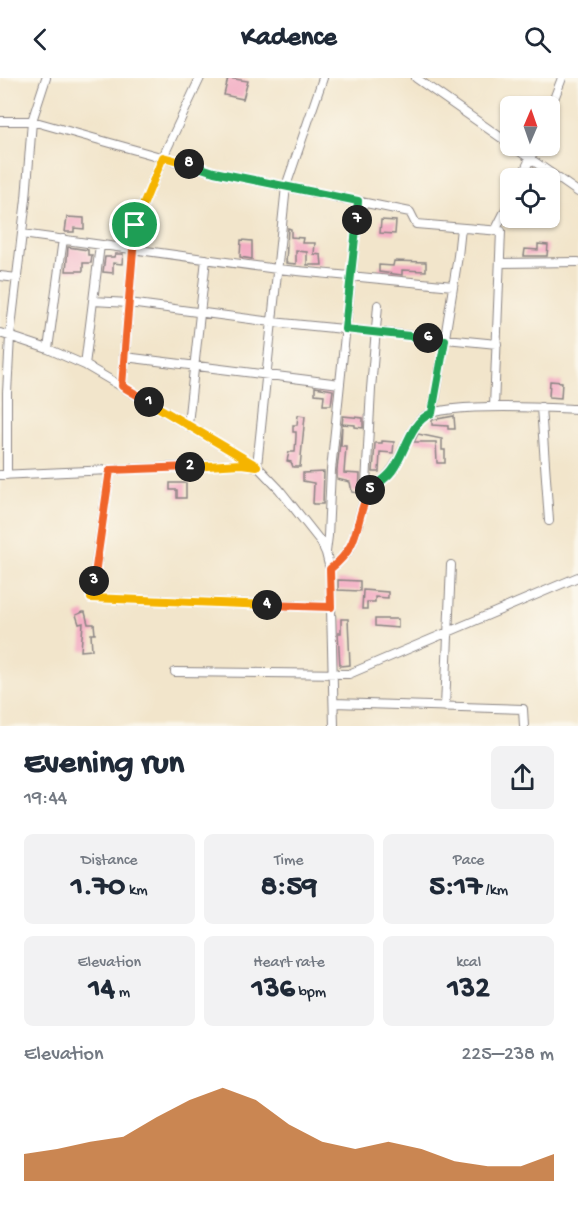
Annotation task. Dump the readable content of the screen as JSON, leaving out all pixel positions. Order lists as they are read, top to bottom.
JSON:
{
  "north": "top",
  "page": {
    "header": "Kadence",
    "pins": [
      "8",
      "7",
      "6",
      "1",
      "2",
      "5",
      "3",
      "4"
    ],
    "heading": ["Evening run", "19:44"],
    "stats": [
      ["Distance", "1.70 km"],
      ["Time", "8:59"],
      ["Pace", "5:17 /km"],
      ["Elevation", "14 m"],
      ["Heart rate", "136 bpm"],
      ["kcal", "132"]
    ],
    "chart": ["Elevation", "225–238 m"]
  }
}
